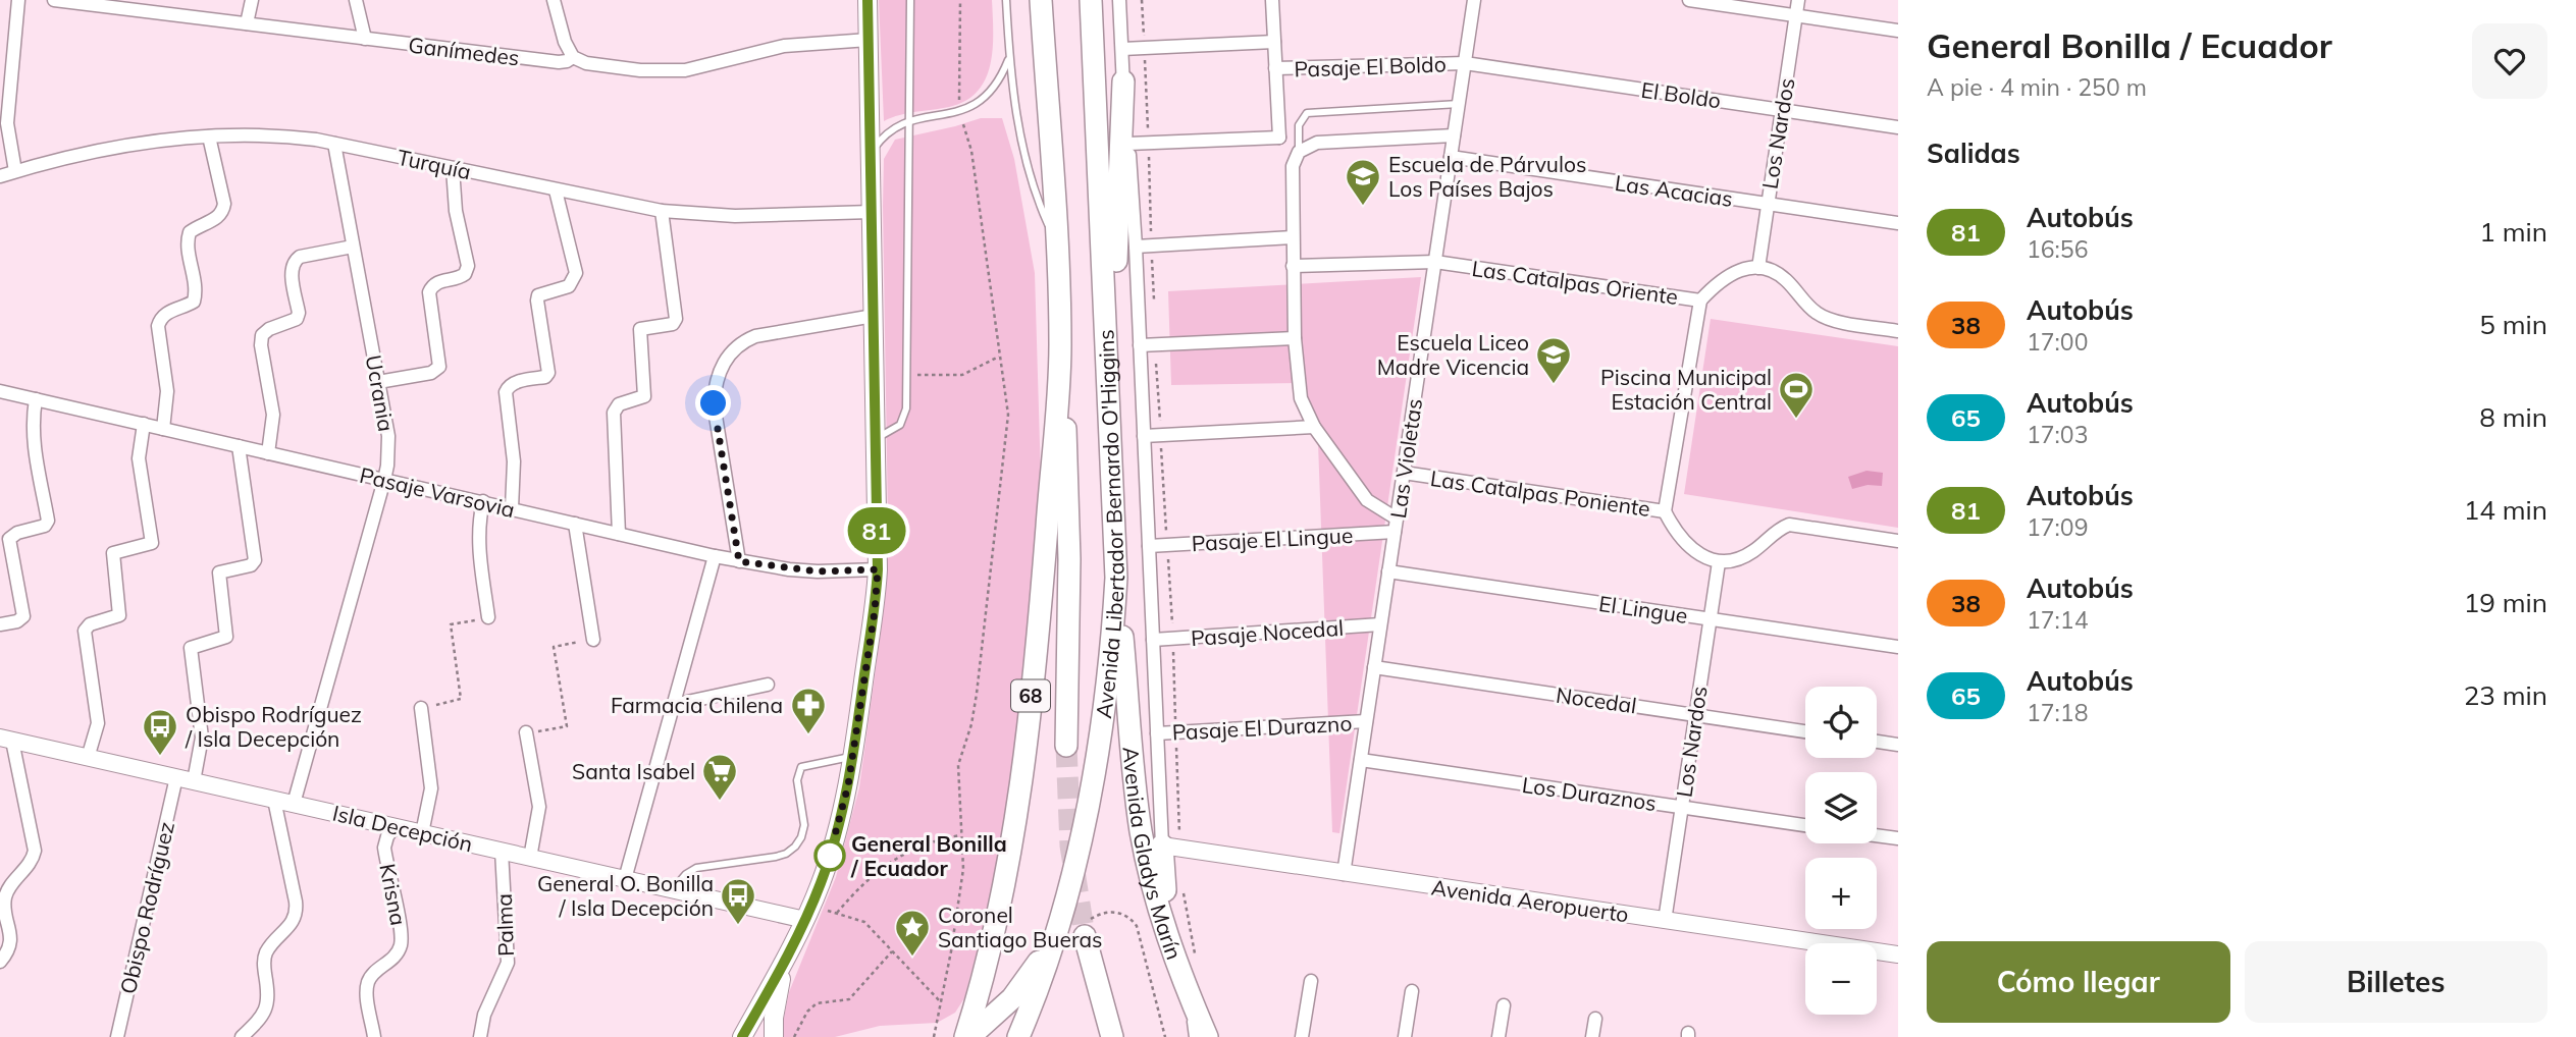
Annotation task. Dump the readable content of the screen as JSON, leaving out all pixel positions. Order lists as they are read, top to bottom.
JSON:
{
  "streets": {
    "main road": ["Avenida Libertador Bernardo O'Higgins", "68", "Avenida Gladys Marín"],
    "street": [
      "Ganímedes",
      "Pasaje El Boldo",
      "El Boldo",
      "Los Nardos",
      "Turquía",
      "Las Acacias",
      "Las Catalpas Oriente",
      "Ucrania",
      "Las Violetas",
      "Pasaje Varsovia",
      "Las Catalpas Poniente",
      "Pasaje El Lingue",
      "El Lingue",
      "Pasaje Nocedal",
      "Nocedal",
      "Pasaje El Durazno",
      "Los Duraznos",
      "Isla Decepción",
      "Krisna",
      "Avenida Aeropuerto",
      "Obispo Rodríguez",
      "Palma"
    ]
  },
  "crossings": [
    ["Pasaje El Boldo", "El Boldo"],
    ["Pasaje El Boldo", "Las Violetas"],
    ["Pasaje El Boldo", "Avenida Libertador Bernardo O'Higgins"],
    ["El Boldo", "Los Nardos"],
    ["El Boldo", "Las Violetas"],
    ["Los Nardos", "Las Acacias"],
    ["Los Nardos", "Las Catalpas Oriente"],
    ["Los Nardos", "Las Catalpas Poniente"],
    ["Los Nardos", "El Lingue"],
    ["Los Nardos", "Nocedal"],
    ["Los Nardos", "Los Duraznos"],
    ["Los Nardos", "Avenida Aeropuerto"],
    ["Turquía", "Ucrania"],
    ["Las Acacias", "Las Violetas"],
    ["Las Catalpas Oriente", "Las Violetas"],
    ["Ucrania", "Pasaje Varsovia"],
    ["Ucrania", "Isla Decepción"],
    ["Las Violetas", "Las Catalpas Poniente"],
    ["Las Violetas", "Pasaje El Lingue"],
    ["Las Violetas", "El Lingue"],
    ["Las Violetas", "Pasaje Nocedal"],
    ["Las Violetas", "Nocedal"],
    ["Las Violetas", "Pasaje El Durazno"],
    ["Las Violetas", "Los Duraznos"],
    ["Las Violetas", "Avenida Aeropuerto"],
    ["Avenida Libertador Bernardo O'Higgins", "Pasaje El Lingue"],
    ["Avenida Libertador Bernardo O'Higgins", "Pasaje Nocedal"],
    ["Avenida Libertador Bernardo O'Higgins", "Pasaje El Durazno"],
    ["Avenida Libertador Bernardo O'Higgins", "Avenida Gladys Marín"],
    ["Avenida Libertador Bernardo O'Higgins", "Avenida Aeropuerto"],
    ["Isla Decepción", "Krisna"],
    ["Isla Decepción", "Obispo Rodríguez"],
    ["Isla Decepción", "Palma"]
  ],
  "places": {
    "school or university": ["Escuela de Párvulos Los Países Bajos", "Escuela Liceo Madre Vicencia"],
    "sports": ["Piscina Municipal Estación Central"],
    "pharmacy": ["Farmacia Chilena"],
    "bus stop": ["Obispo Rodríguez / Isla Decepción", "General O. Bonilla / Isla Decepción"],
    "supermarket": ["Santa Isabel"],
    "other": ["General Bonilla / Ecuador"],
    "place": ["Coronel Santiago Bueras"]
  },
  "lines": ["bus line 81"],
  "page": {
    "on_map": "81",
    "heading": [
      ["General Bonilla / Ecuador", "A pie · 4 min · 250 m"],
      "Salidas"
    ],
    "list": [
      {
        "mark": "81",
        "name": "Autobús",
        "note": "16:56",
        "value": "1 min"
      },
      {
        "mark": "38",
        "name": "Autobús",
        "note": "17:00",
        "value": "5 min"
      },
      {
        "mark": "65",
        "name": "Autobús",
        "note": "17:03",
        "value": "8 min"
      },
      {
        "mark": "81",
        "name": "Autobús",
        "note": "17:09",
        "value": "14 min"
      },
      {
        "mark": "38",
        "name": "Autobús",
        "note": "17:14",
        "value": "19 min"
      },
      {
        "mark": "65",
        "name": "Autobús",
        "note": "17:18",
        "value": "23 min"
      }
    ],
    "map_buttons": ["+", "−"],
    "buttons": ["Cómo llegar", "Billetes"]
  }
}
